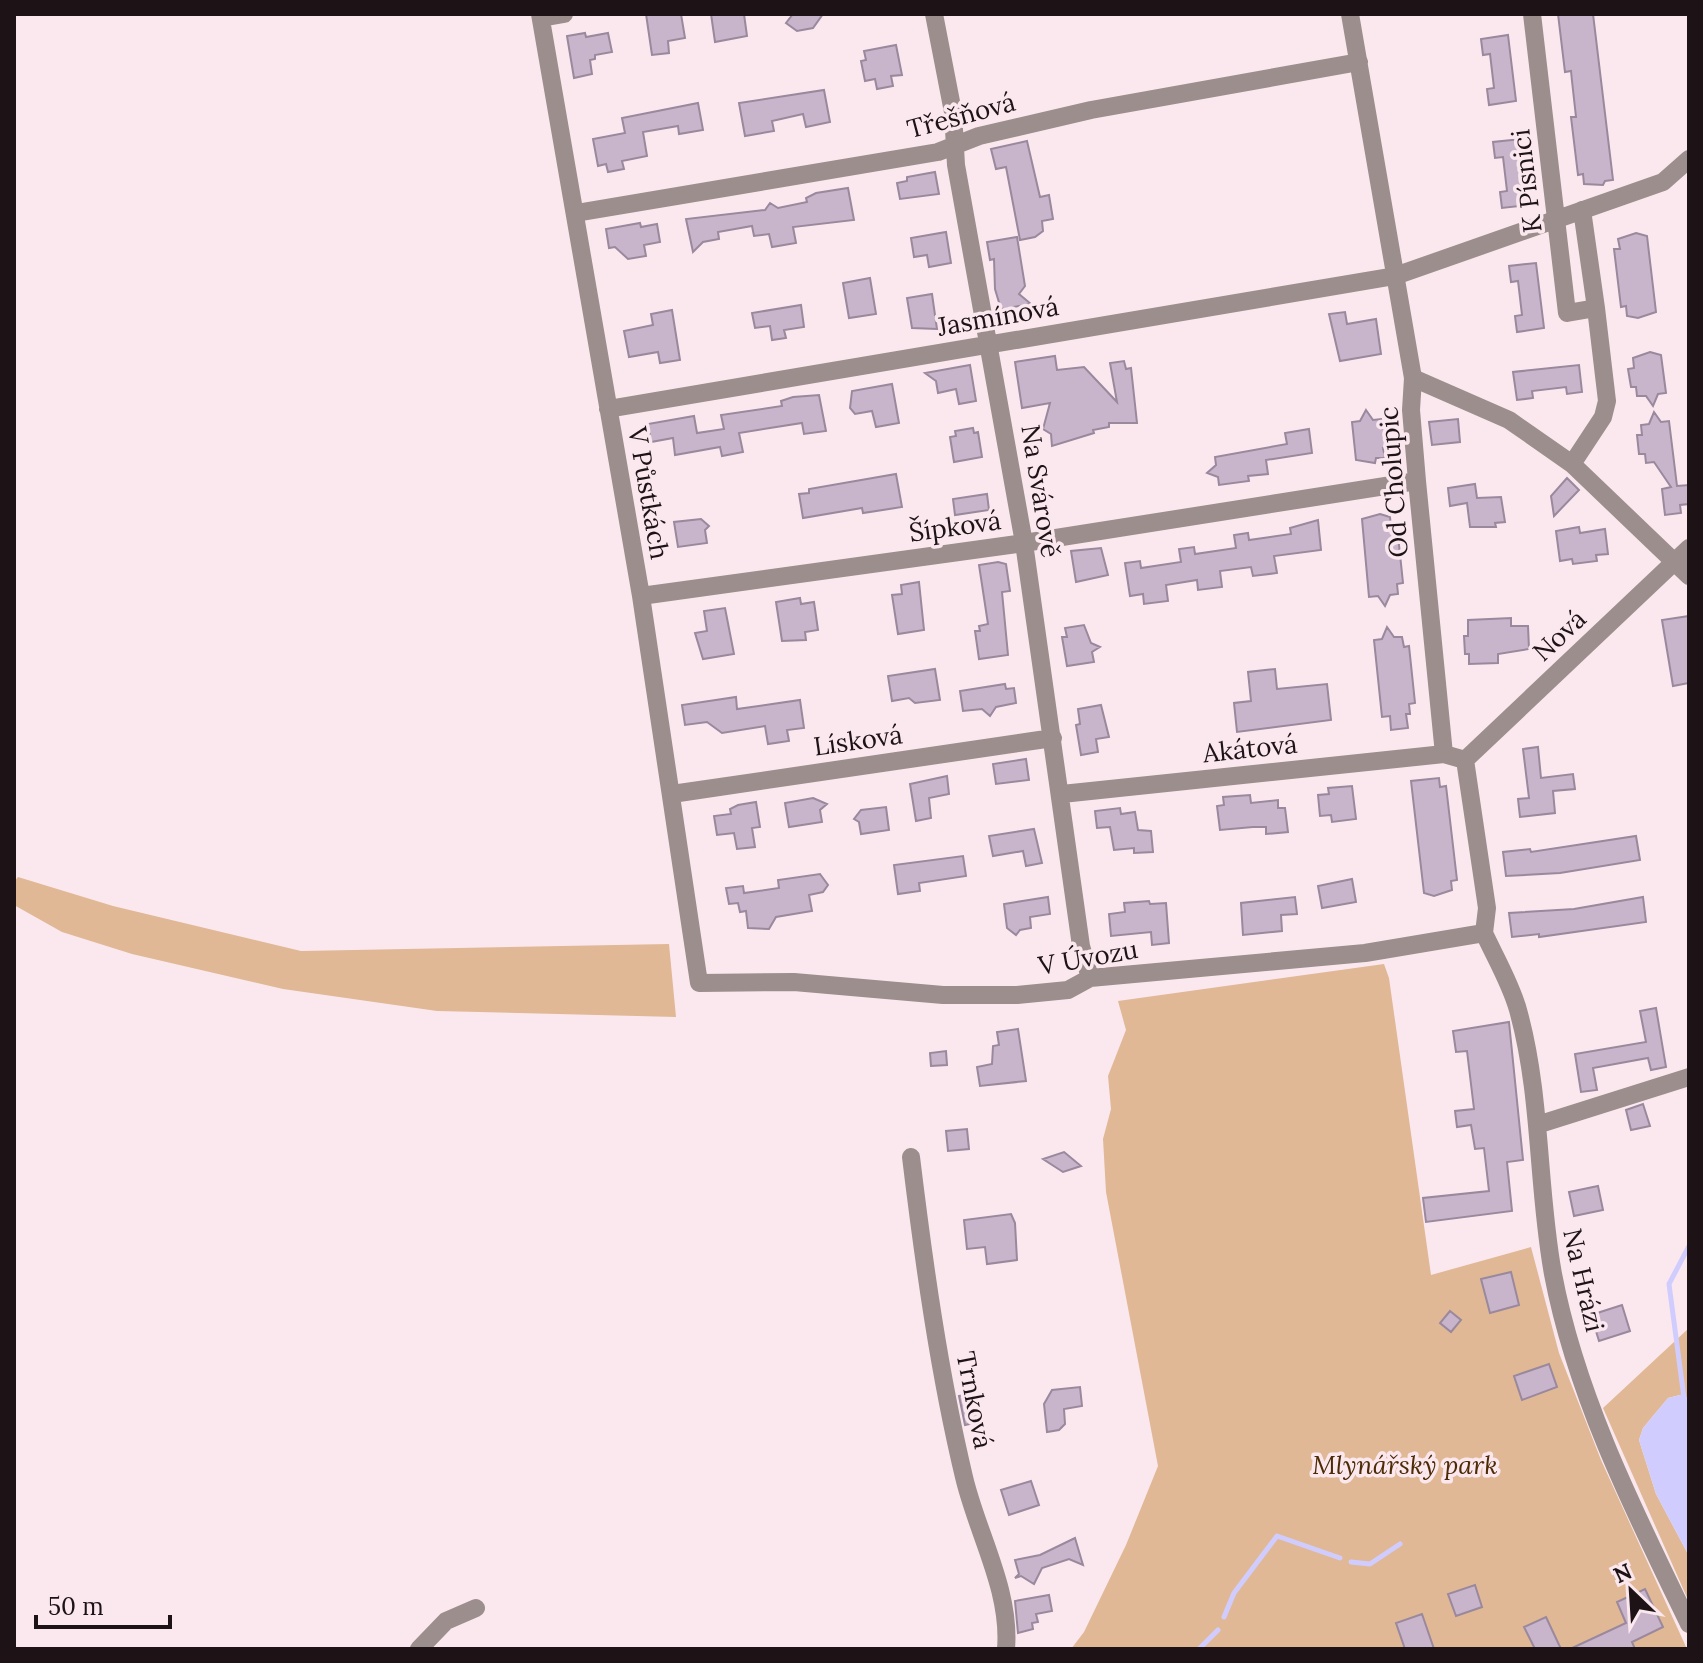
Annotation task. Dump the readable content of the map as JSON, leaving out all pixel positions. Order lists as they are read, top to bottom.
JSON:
{
  "streets": {
    "street": [
      "Třešňová",
      "K Písnici",
      "Jasmínová",
      "Od Cholupic",
      "Na Svárově",
      "V Půstkách",
      "Šípková",
      "Nová",
      "Lísková",
      "Akátová",
      "V Úvozu",
      "Na Hrázi",
      "Trnková"
    ]
  },
  "crossings": [
    ["Třešňová", "Od Cholupic"],
    ["Třešňová", "Na Svárově"],
    ["Třešňová", "V Půstkách"],
    ["K Písnici", "Jasmínová"],
    ["Jasmínová", "Od Cholupic"],
    ["Jasmínová", "Na Svárově"],
    ["Jasmínová", "V Půstkách"],
    ["Od Cholupic", "Šípková"],
    ["Od Cholupic", "Akátová"],
    ["Na Svárově", "Šípková"],
    ["Na Svárově", "Lísková"],
    ["Na Svárově", "Akátová"],
    ["Na Svárově", "V Úvozu"],
    ["V Půstkách", "Šípková"],
    ["V Půstkách", "Lísková"],
    ["V Půstkách", "V Úvozu"],
    ["V Úvozu", "Na Hrázi"]
  ],
  "parks": ["Mlynářský park"],
  "scale_bar": "50 m",
  "north": "top left"
}
